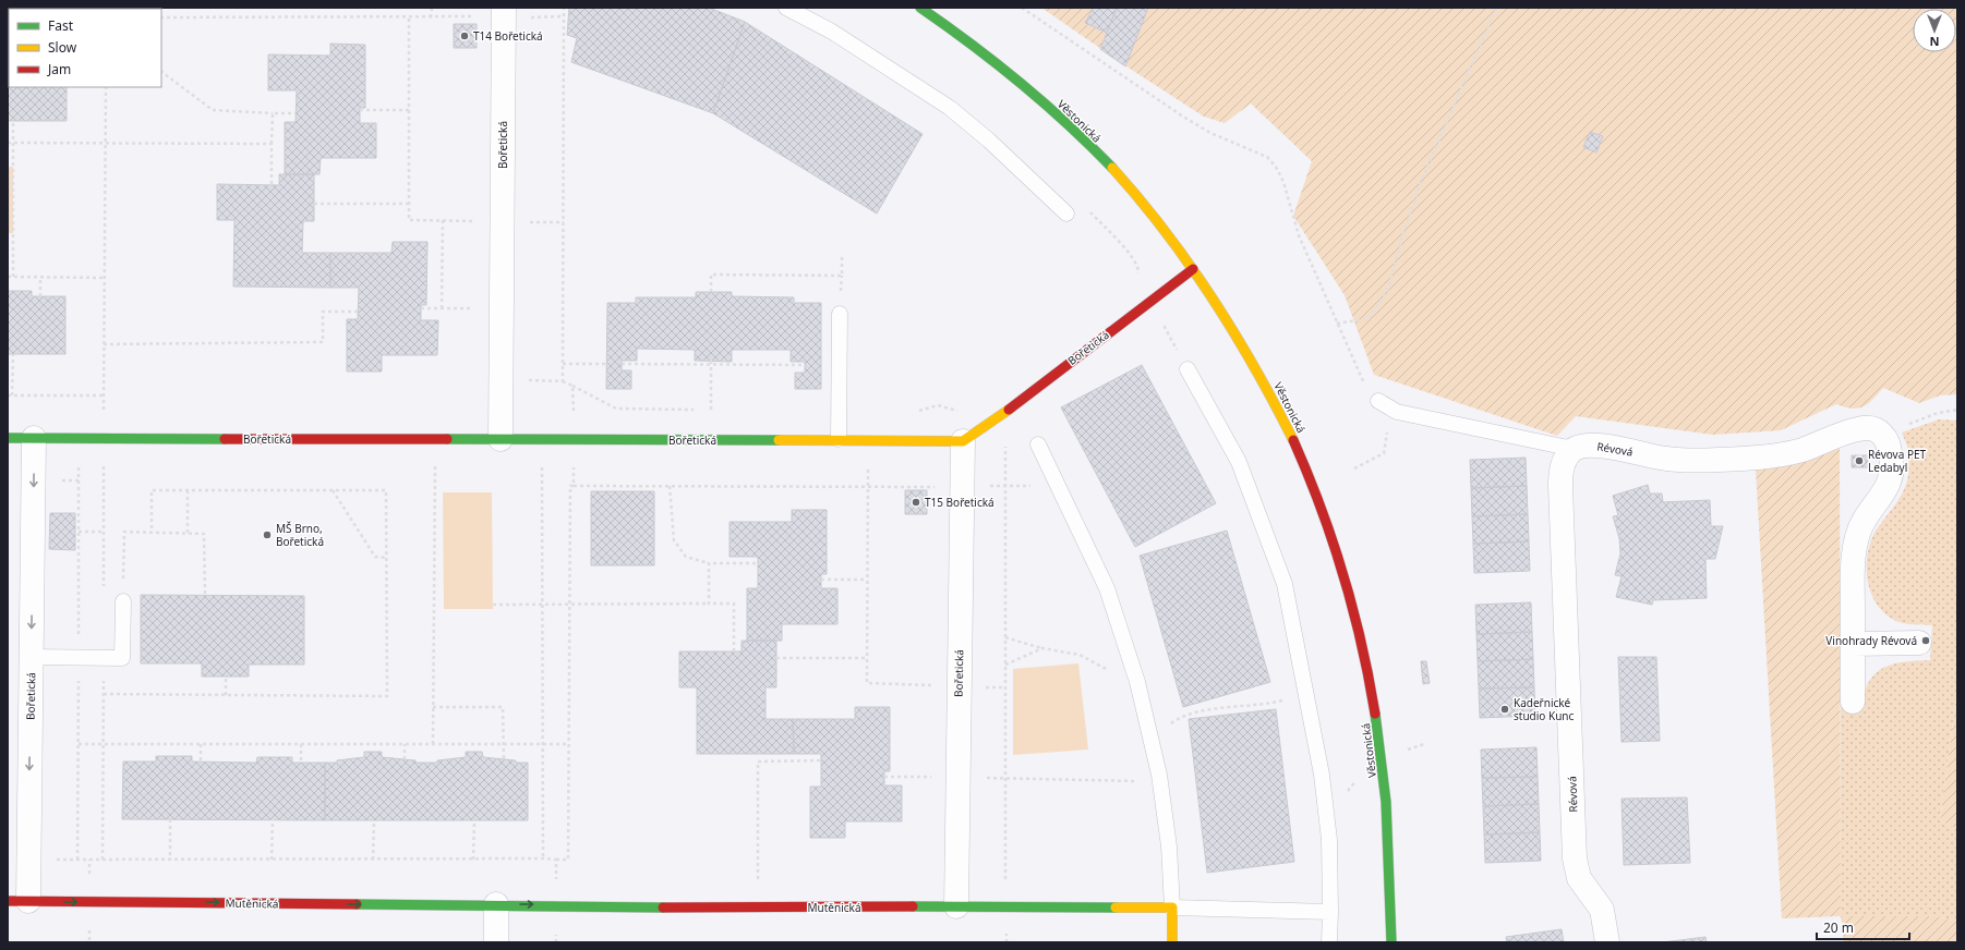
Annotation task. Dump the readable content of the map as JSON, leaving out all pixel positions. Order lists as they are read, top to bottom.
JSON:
{
  "streets": {
    "street": [
      "Věstonická",
      "Bořetická",
      "Révová",
      "Mutěnická"
    ]
  },
  "crossings": [
    ["Věstonická", "Bořetická"],
    ["Bořetická", "Mutěnická"]
  ],
  "one_way": ["Mutěnická"],
  "places": [
    "T14 Bořetická",
    "Révova PET Ledabyl",
    "T15 Bořetická",
    "MŠ Brno, Bořetická",
    "Vinohrady Révová",
    "Kadeřnické studio Kunc"
  ],
  "legend": ["Fast", "Slow", "Jam"],
  "scale_bar": "20 m",
  "north": "bottom"
}
